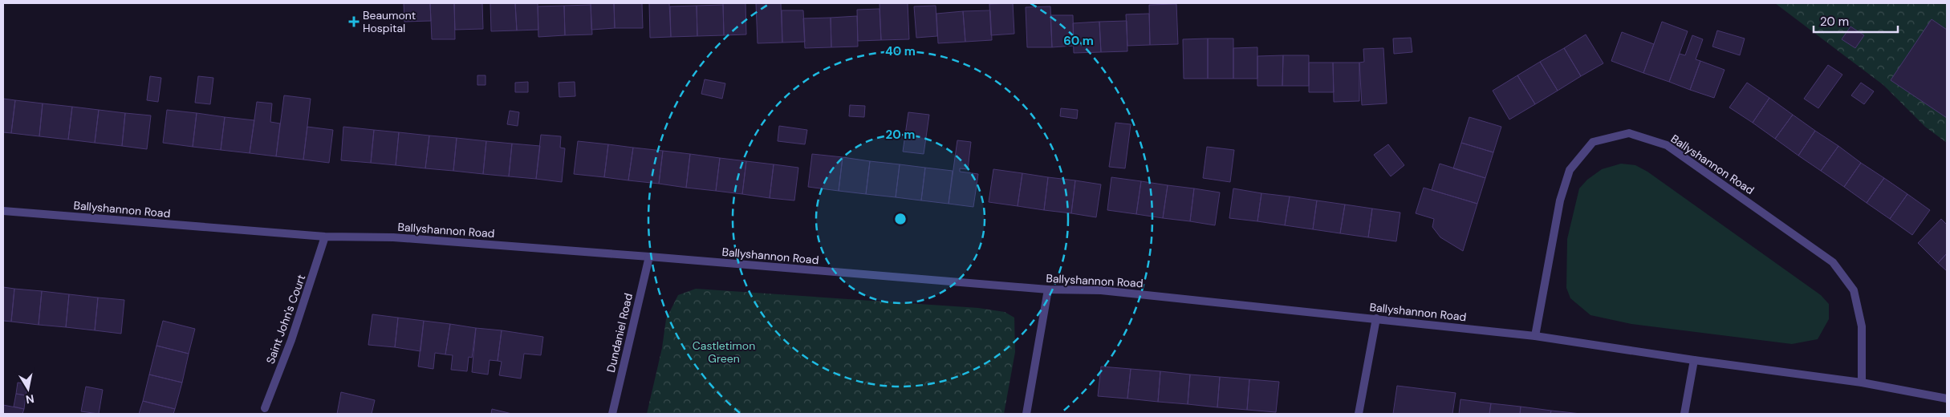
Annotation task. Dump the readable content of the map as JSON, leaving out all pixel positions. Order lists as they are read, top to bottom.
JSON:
{
  "streets": {
    "street": ["Ballyshannon Road", "Saint John's Court", "Dundaniel Road"]
  },
  "crossings": [
    ["Ballyshannon Road", "Saint John's Court"],
    ["Ballyshannon Road", "Dundaniel Road"]
  ],
  "parks": ["Castletimon Green"],
  "places": {
    "health": ["Beaumont Hospital"]
  },
  "scale_bar": "20 m",
  "north": "bottom",
  "rings": ["60 m", "40 m", "20 m"]
}
